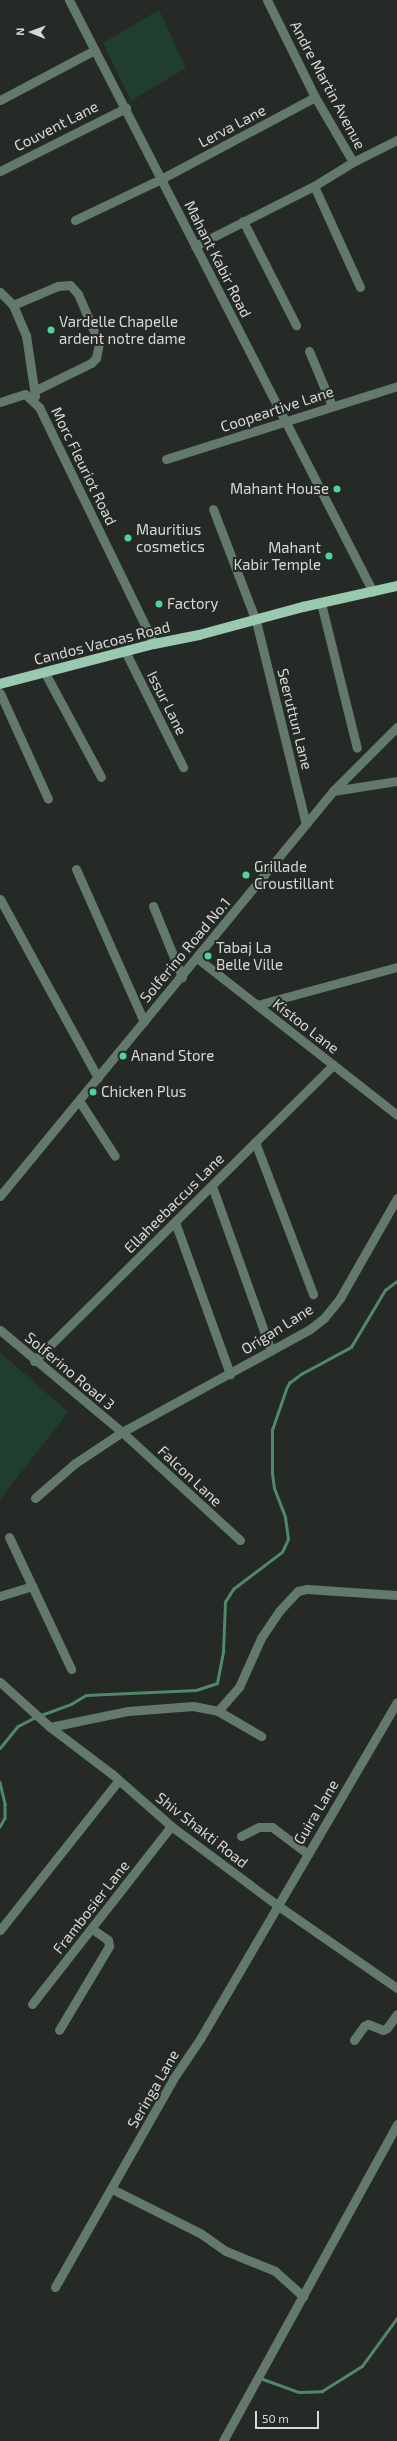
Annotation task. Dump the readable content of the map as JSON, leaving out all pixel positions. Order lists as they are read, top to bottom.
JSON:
{
  "streets": {
    "main road": ["Candos Vacoas Road"],
    "street": [
      "Andre Martin Avenue",
      "Couvent Lane",
      "Lerva Lane",
      "Mahant Kabir Road",
      "Coopeartive Lane",
      "Morc Fleuriot Road",
      "Issur Lane",
      "Seeruttun Lane",
      "Solferino Road No.1",
      "Kistoo Lane",
      "Ellaheebaccus Lane",
      "Origan Lane",
      "Solferino Road 3",
      "Falcon Lane",
      "Guira Lane",
      "Shiv Shakti Road",
      "Frambosier Lane",
      "Seringa Lane"
    ]
  },
  "crossings": [
    ["Andre Martin Avenue", "Lerva Lane"],
    ["Couvent Lane", "Mahant Kabir Road"],
    ["Lerva Lane", "Mahant Kabir Road"],
    ["Mahant Kabir Road", "Coopeartive Lane"],
    ["Mahant Kabir Road", "Candos Vacoas Road"],
    ["Morc Fleuriot Road", "Candos Vacoas Road"],
    ["Candos Vacoas Road", "Issur Lane"],
    ["Candos Vacoas Road", "Seeruttun Lane"],
    ["Seeruttun Lane", "Solferino Road No.1"],
    ["Solferino Road No.1", "Kistoo Lane"],
    ["Kistoo Lane", "Ellaheebaccus Lane"],
    ["Ellaheebaccus Lane", "Solferino Road 3"],
    ["Origan Lane", "Solferino Road 3"],
    ["Origan Lane", "Falcon Lane"],
    ["Solferino Road 3", "Falcon Lane"],
    ["Guira Lane", "Shiv Shakti Road"],
    ["Guira Lane", "Seringa Lane"],
    ["Shiv Shakti Road", "Frambosier Lane"],
    ["Shiv Shakti Road", "Seringa Lane"]
  ],
  "places": [
    "Vardelle Chapelle ardent notre dame",
    "Mahant House",
    "Mauritius cosmetics",
    "Mahant Kabir Temple",
    "Factory",
    "Grillade Croustillant",
    "Tabaj La Belle Ville",
    "Anand Store",
    "Chicken Plus"
  ],
  "scale_bar": "50 m",
  "north": "left"
}
